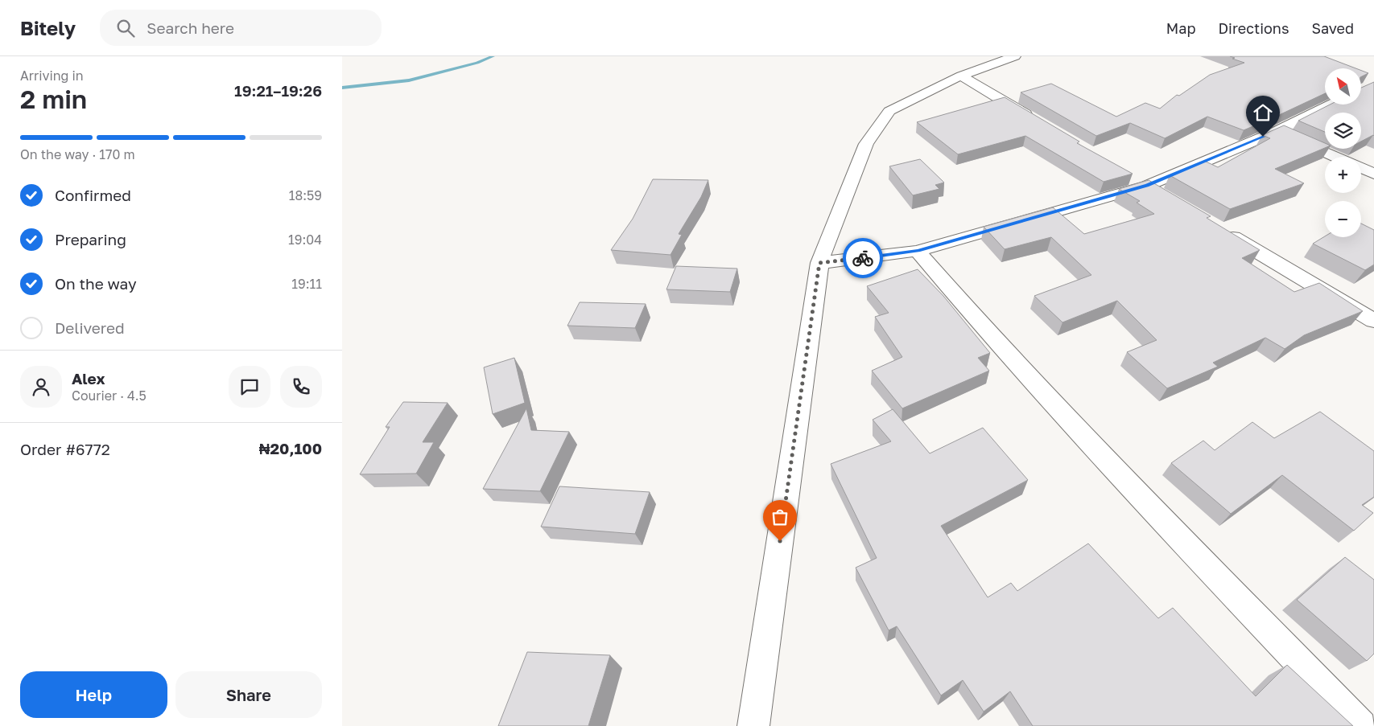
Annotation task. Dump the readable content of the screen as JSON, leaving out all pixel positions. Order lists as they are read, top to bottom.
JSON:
{
  "north": "top left",
  "page": {
    "header": "Bitely",
    "search": "Search here",
    "nav": ["Map", "Directions", "Saved"],
    "heading": ["2 min", "Arriving in", "19:21–19:26"],
    "panel": [
      "Alex",
      "Courier · 4.5",
      "Order #6772",
      "₦20,100"
    ],
    "map_buttons": ["+", "−"],
    "bar": "On the way · 170 m",
    "list": [
      ["Confirmed", "18:59"],
      ["Preparing", "19:04"],
      ["On the way", "19:11"],
      "Delivered"
    ],
    "buttons": ["Help", "Share"]
  }
}
